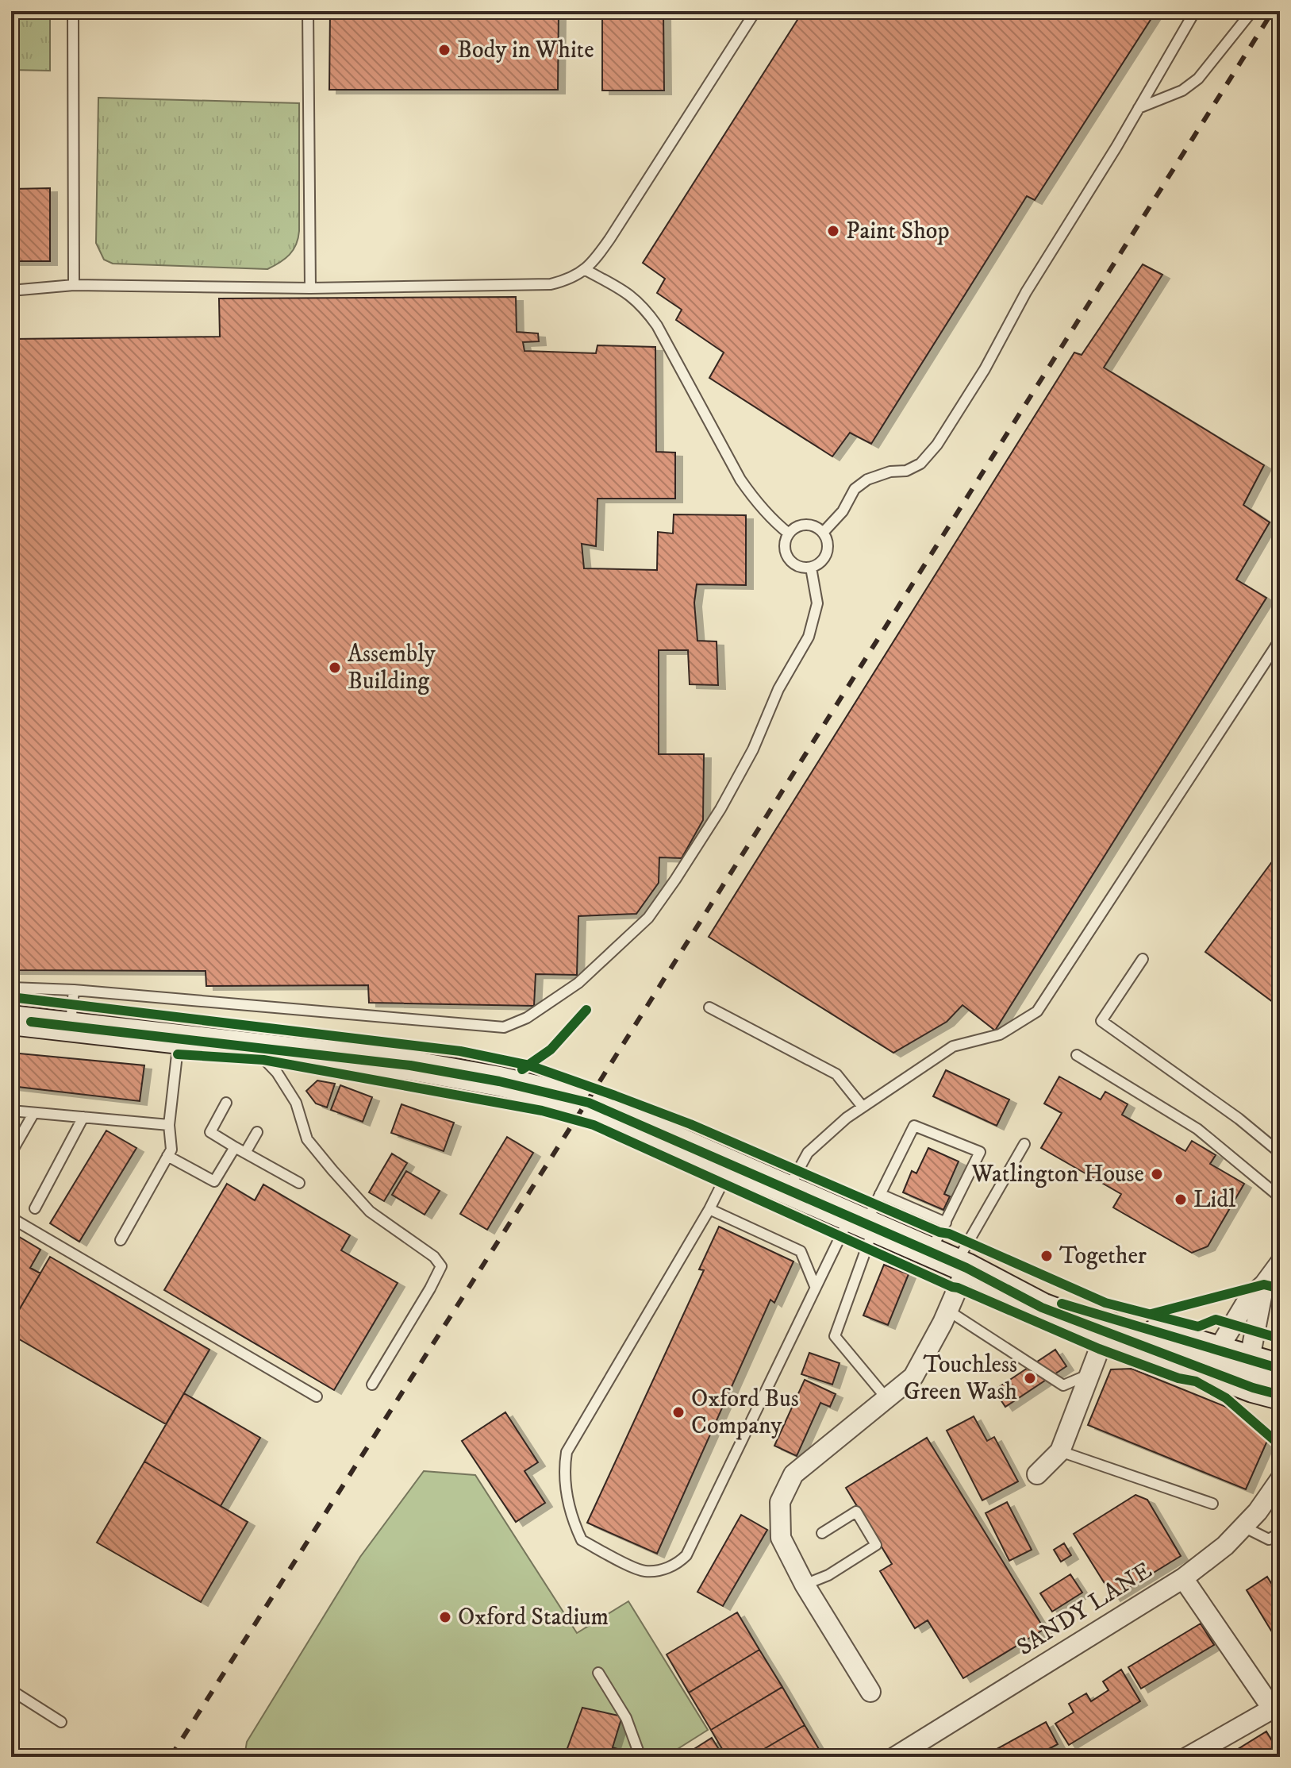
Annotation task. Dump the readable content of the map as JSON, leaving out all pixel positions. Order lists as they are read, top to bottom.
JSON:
{
  "streets": {
    "street": ["SANDY LANE"]
  },
  "places": [
    "Body in White",
    "Paint Shop",
    "Assembly Building",
    "Watlington House",
    "Lidl",
    "Together",
    "Touchless Green Wash",
    "Oxford Bus Company",
    "Oxford Stadium"
  ]
}
